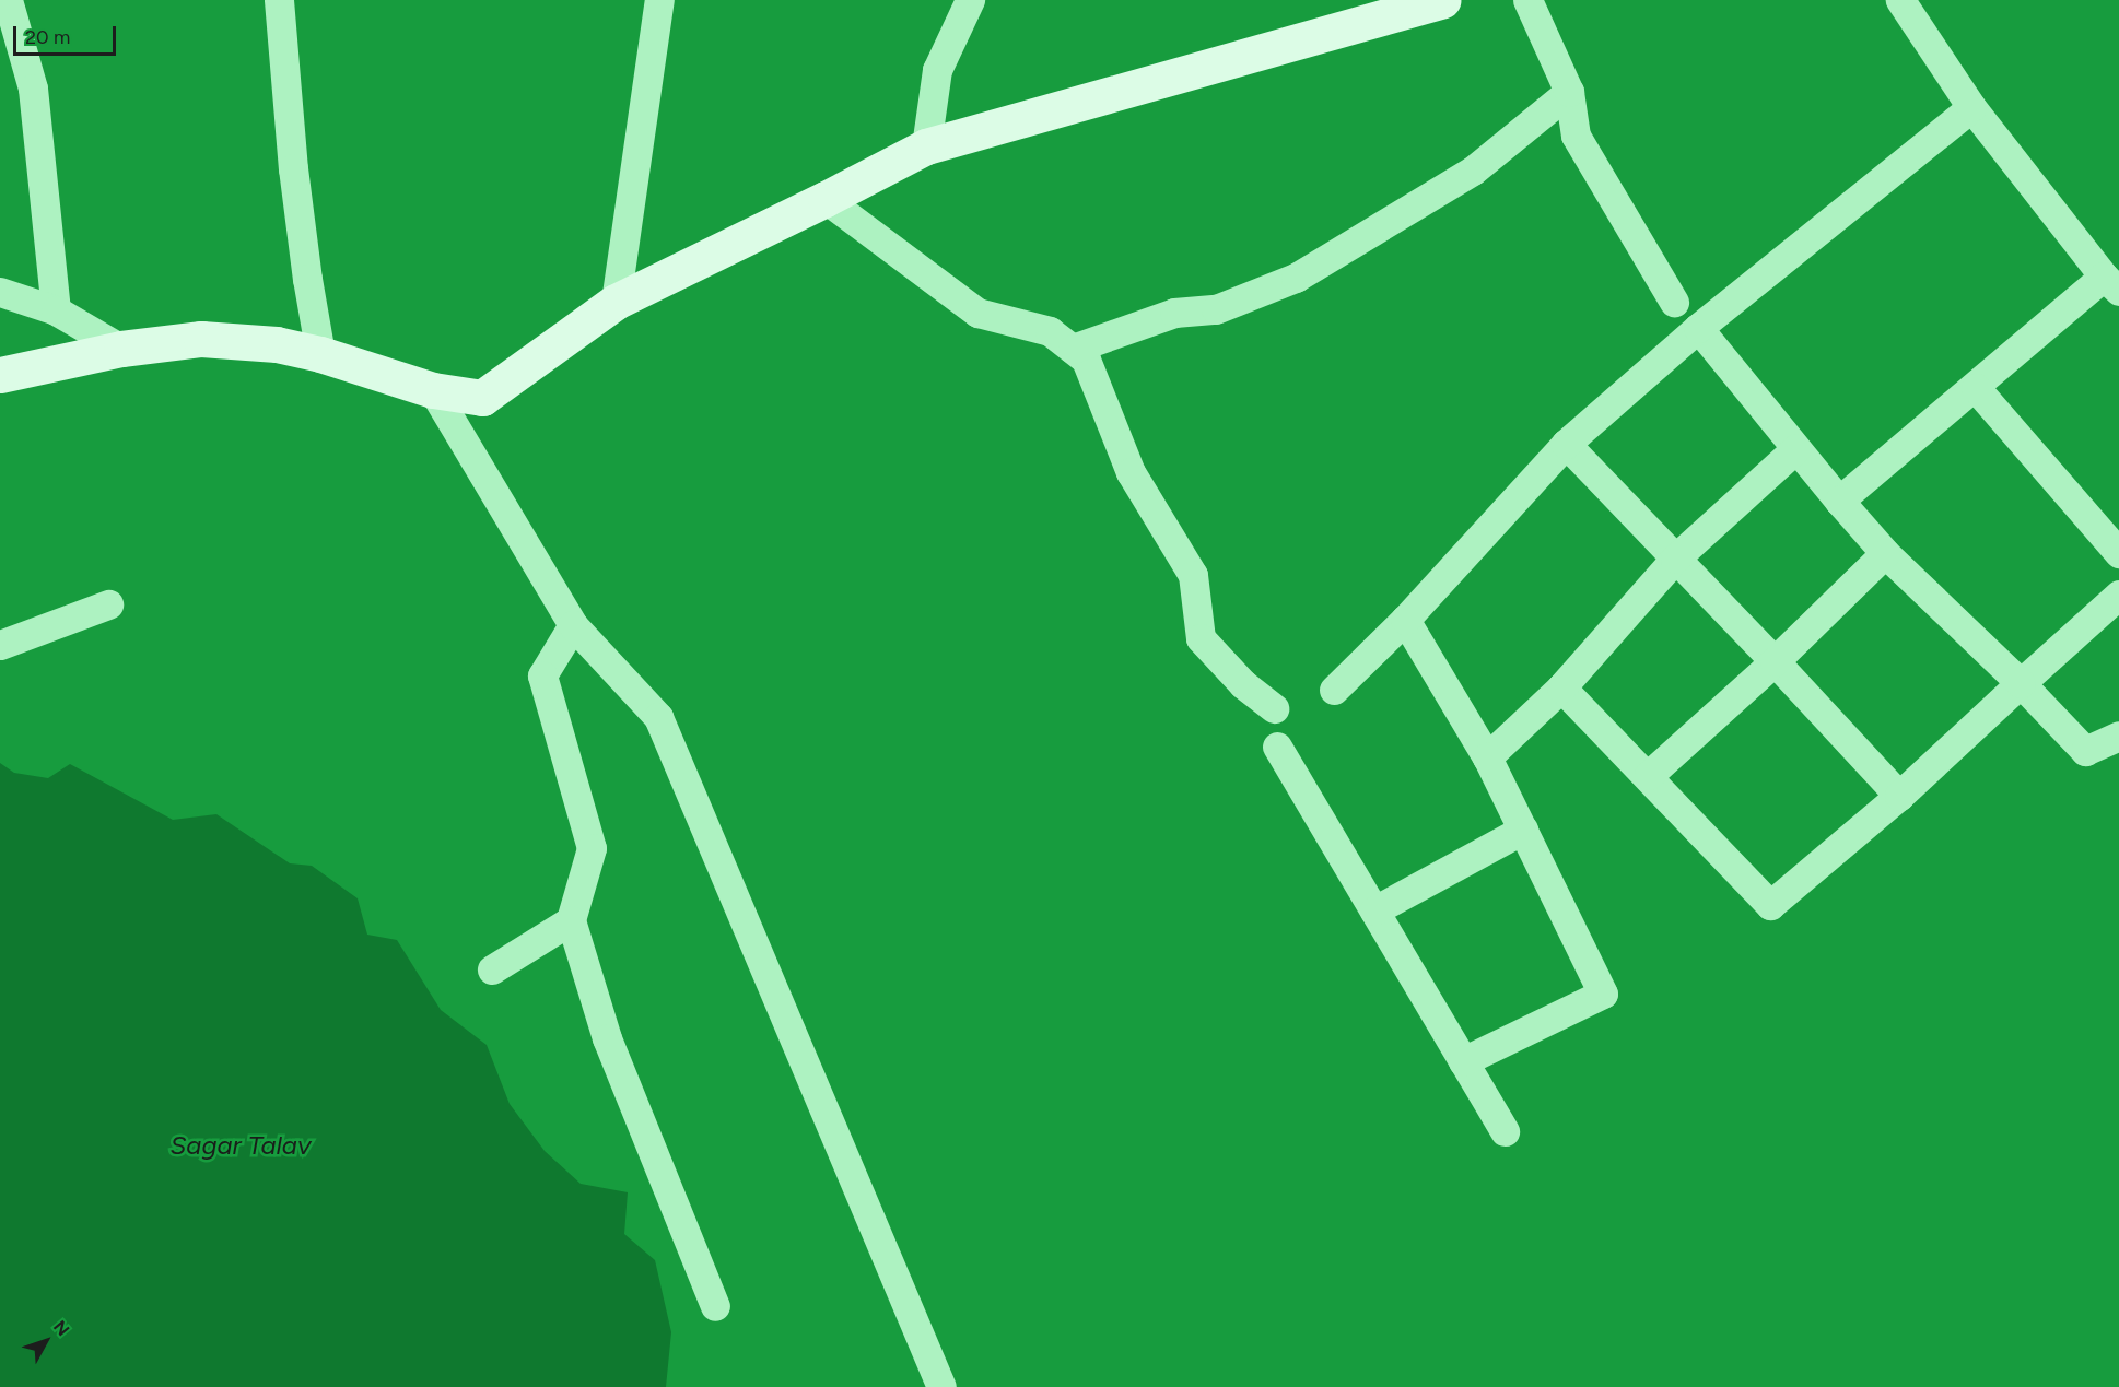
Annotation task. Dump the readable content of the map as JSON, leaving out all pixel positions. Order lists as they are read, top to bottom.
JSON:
{
  "water": ["Sagar Talav"],
  "scale_bar": "20 m",
  "north": "top right"
}
